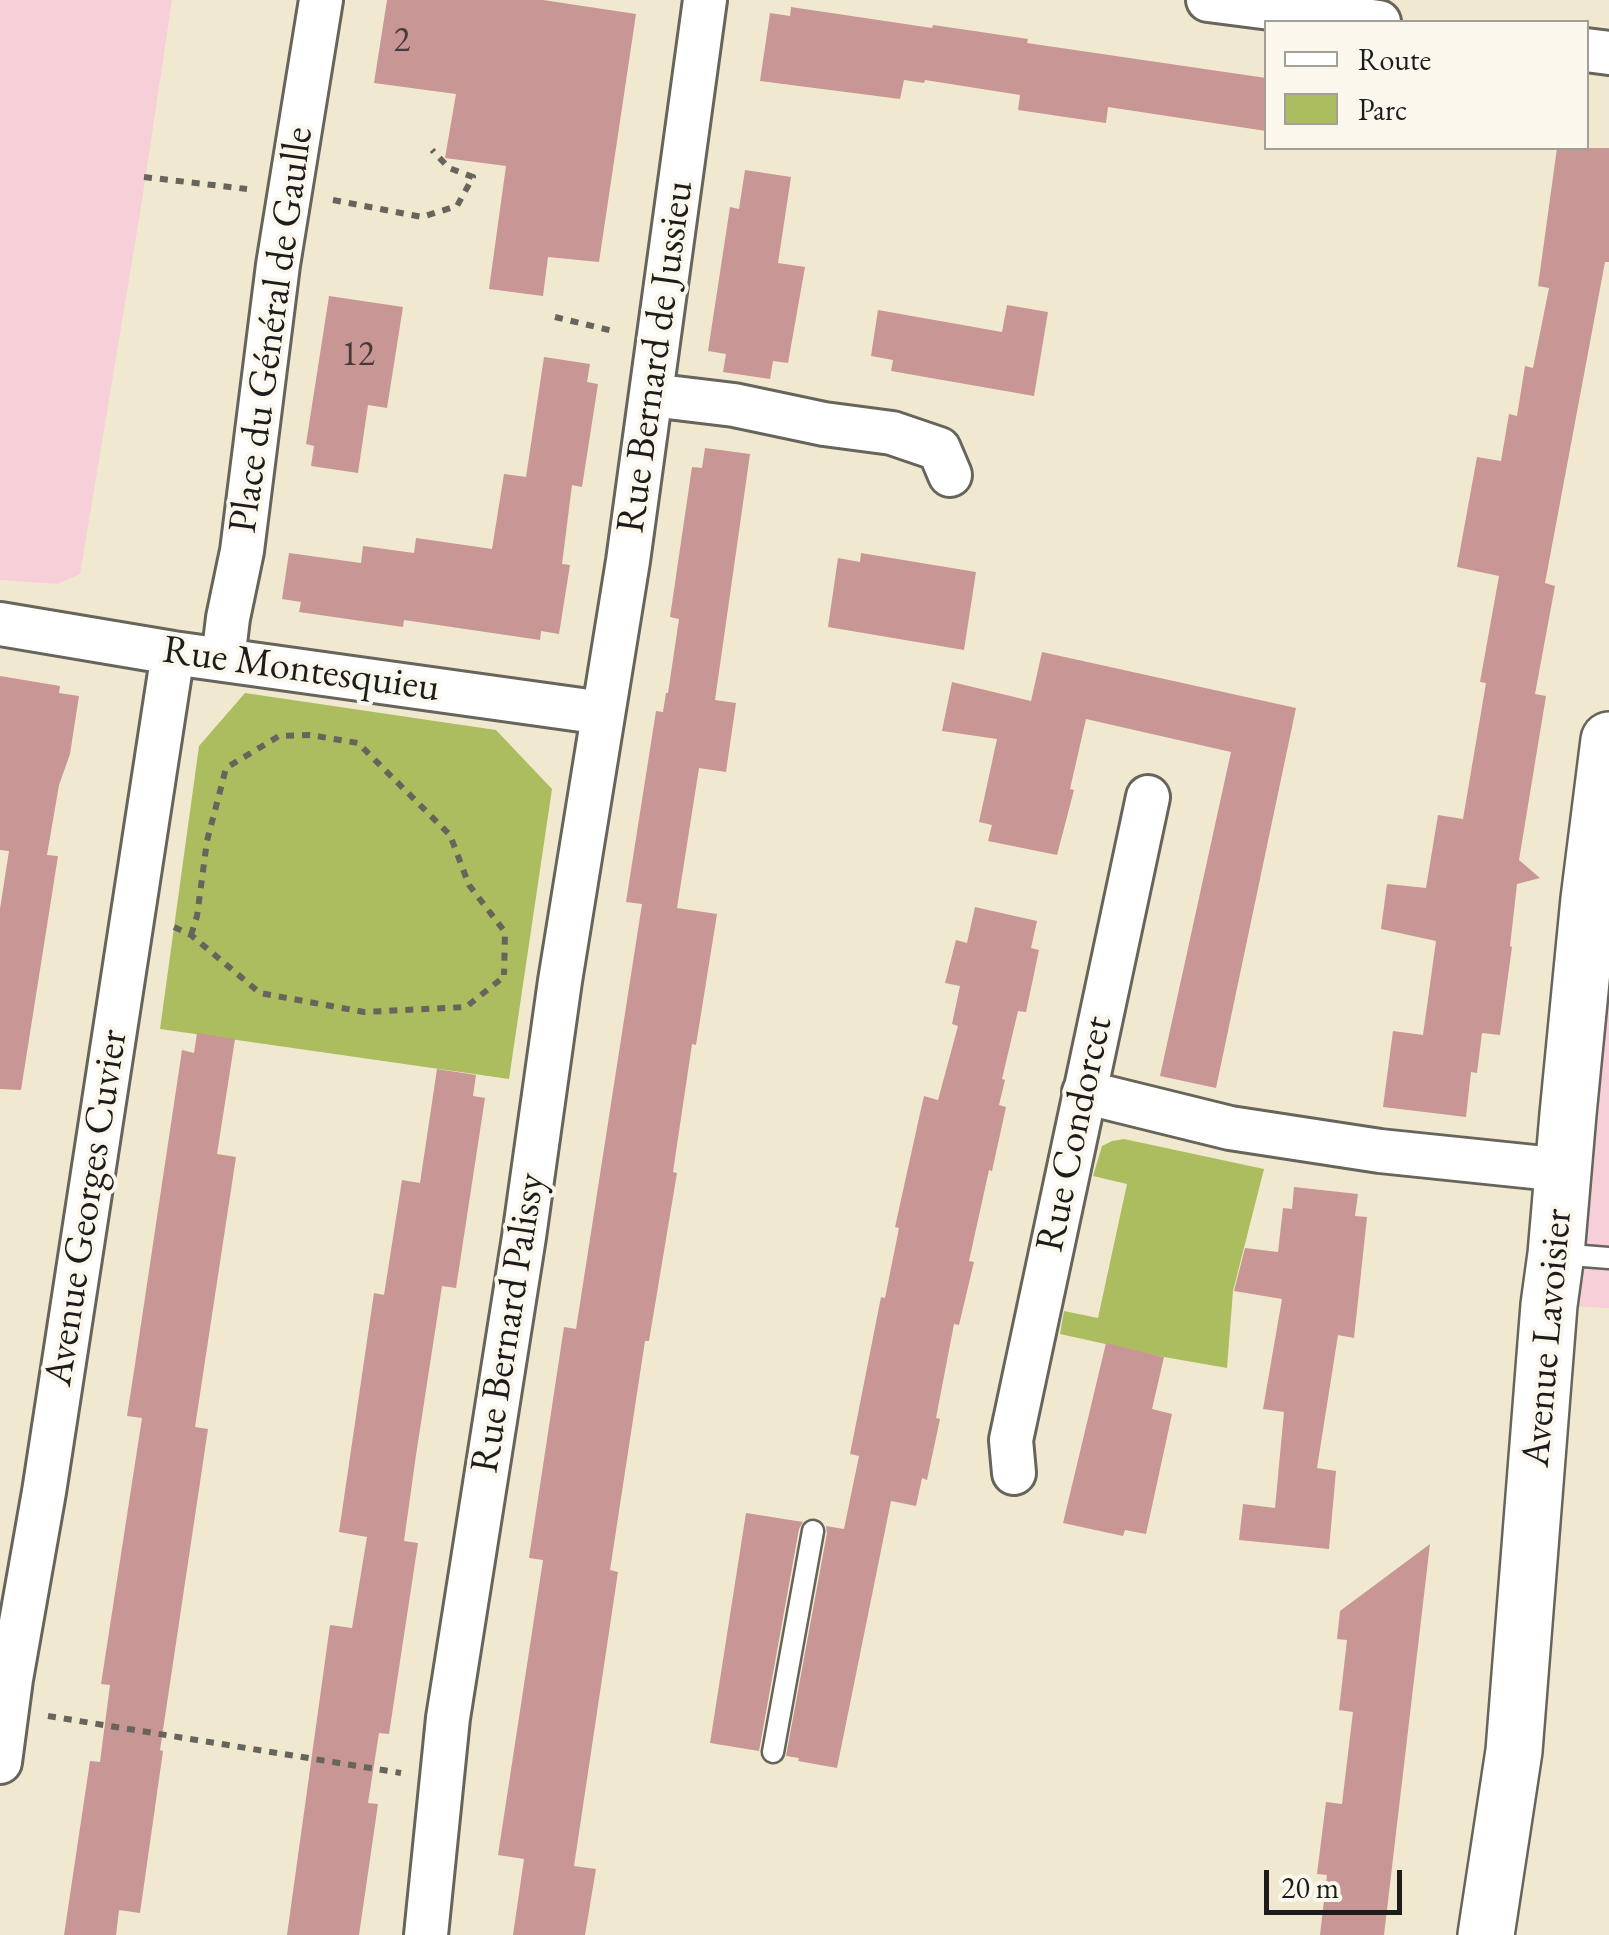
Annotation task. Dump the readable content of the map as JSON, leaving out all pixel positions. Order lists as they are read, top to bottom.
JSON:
{
  "streets": {
    "main road": ["Avenue Lavoisier"],
    "street": [
      "Place du Général de Gaulle",
      "Rue Bernard de Jussieu",
      "Rue Montesquieu",
      "Rue Condorcet",
      "Avenue Georges Cuvier",
      "Rue Bernard Palissy"
    ]
  },
  "crossings": [
    ["Place du Général de Gaulle", "Rue Montesquieu"],
    ["Rue Bernard de Jussieu", "Rue Montesquieu"],
    ["Rue Bernard de Jussieu", "Rue Bernard Palissy"],
    ["Rue Montesquieu", "Avenue Georges Cuvier"],
    ["Rue Montesquieu", "Rue Bernard Palissy"]
  ],
  "house_numbers": ["2", "12"],
  "legend": ["Route", "Parc"],
  "scale_bar": "20 m"
}
